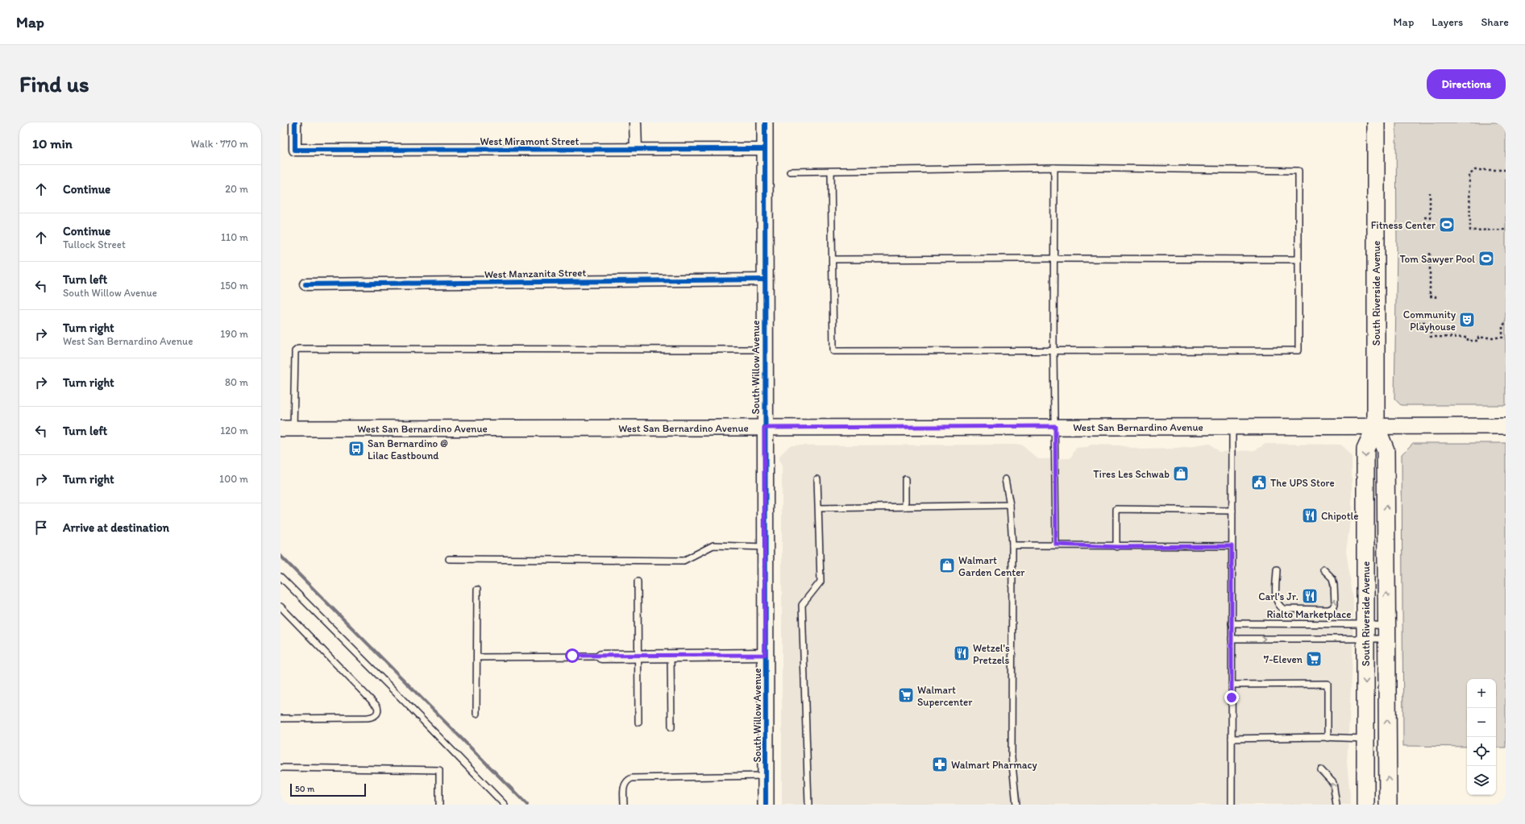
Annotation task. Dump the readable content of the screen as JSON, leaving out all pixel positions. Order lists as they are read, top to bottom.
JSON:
{
  "streets": {
    "main road": ["South Riverside Avenue", "South Willow Avenue", "West San Bernardino Avenue"],
    "street": ["West Miramont Street", "West Manzanita Street"],
    "lane": ["Rialto Marketplace"]
  },
  "crossings": [
    ["West Miramont Street", "South Willow Avenue"],
    ["West Manzanita Street", "South Willow Avenue"],
    ["South Riverside Avenue", "West San Bernardino Avenue"],
    ["South Riverside Avenue", "Rialto Marketplace"],
    ["South Willow Avenue", "West San Bernardino Avenue"]
  ],
  "places": {
    "sports": ["Fitness Center", "Tom Sawyer Pool"],
    "theatre": ["Community Playhouse"],
    "bus stop": ["San Bernardino @ Lilac Eastbound"],
    "shop": ["Tires Les Schwab", "Walmart Garden Center"],
    "public building": ["The UPS Store"],
    "restaurant": ["Chipotle", "Carl's Jr.", "Wetzel's Pretzels"],
    "supermarket": ["7-Eleven", "Walmart Supercenter"],
    "pharmacy": ["Walmart Pharmacy"]
  },
  "scale_bar": "50 m",
  "page": {
    "header": "Map",
    "nav": ["Map", "Layers", "Share"],
    "buttons": "Directions",
    "title": "Find us",
    "heading": ["10 min", "Walk · 770 m"],
    "list": [
      ["Continue", "20 m"],
      ["Continue", "Tullock Street", "110 m"],
      ["Turn left", "South Willow Avenue", "150 m"],
      ["Turn right", "West San Bernardino Avenue", "190 m"],
      ["Turn right", "80 m"],
      ["Turn left", "120 m"],
      ["Turn right", "100 m"],
      "Arrive at destination"
    ],
    "map_buttons": ["+", "−"],
    "scale": "50 m"
  }
}
